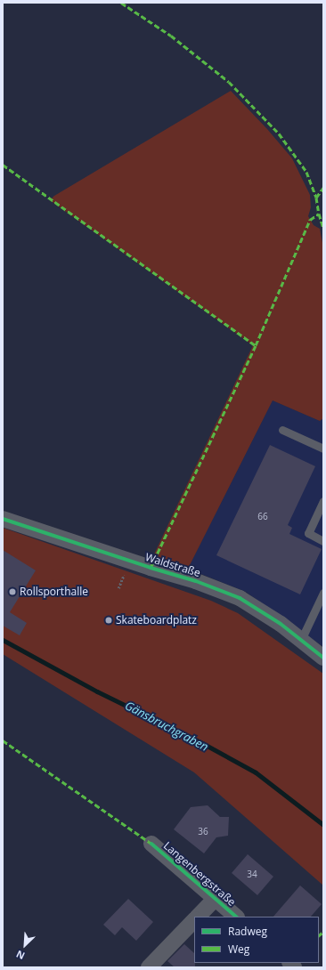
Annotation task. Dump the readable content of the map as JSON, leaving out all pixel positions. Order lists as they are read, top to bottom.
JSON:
{
  "streets": {
    "street": ["Waldstraße", "Langenbergstraße"]
  },
  "water": ["Gänsbruchgraben"],
  "places": ["Rollsporthalle", "Skateboardplatz"],
  "house_numbers": ["66", "36", "34"],
  "legend": ["Radweg", "Weg"],
  "north": "bottom left"
}
